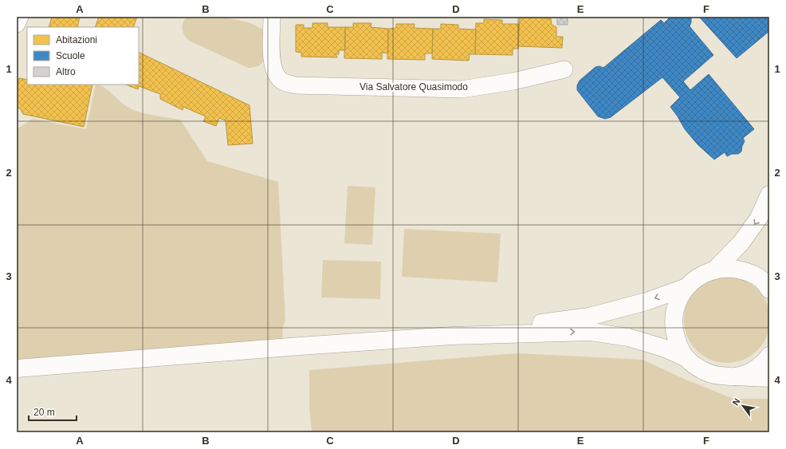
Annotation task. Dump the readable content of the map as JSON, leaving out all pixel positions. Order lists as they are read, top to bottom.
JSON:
{
  "streets": {
    "street": ["Via Salvatore Quasimodo"]
  },
  "legend": ["Abitazioni", "Scuole", "Altro"],
  "scale_bar": "20 m",
  "north": "top left",
  "grid": {
    "columns": [
      "A",
      "B",
      "C",
      "D",
      "E",
      "F"
    ],
    "rows": [
      "1",
      "2",
      "3",
      "4"
    ]
  }
}
